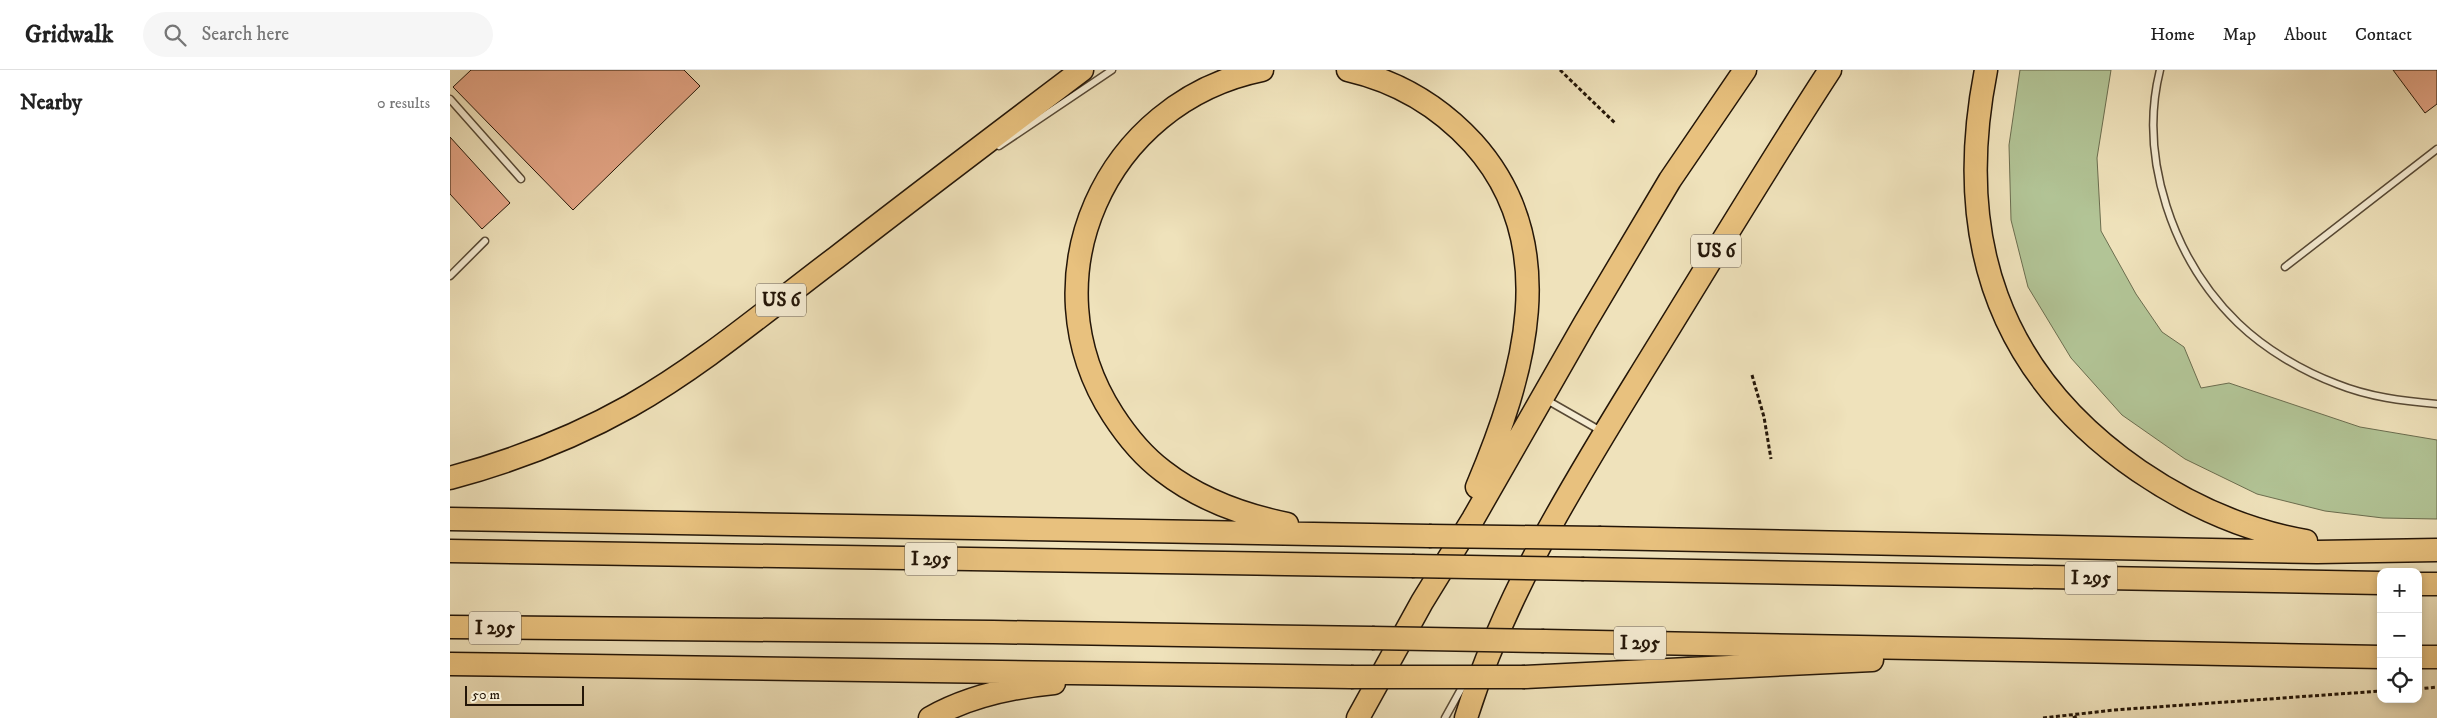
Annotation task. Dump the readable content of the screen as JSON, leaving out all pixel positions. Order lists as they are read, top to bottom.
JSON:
{
  "streets": {
    "highway": ["US 6", "I 295"]
  },
  "scale_bar": "50 m",
  "page": {
    "header": "Gridwalk",
    "search": "Search here",
    "nav": [
      "Home",
      "Map",
      "About",
      "Contact"
    ],
    "heading": ["Nearby", "0 results"],
    "map_buttons": ["+", "−"],
    "scale": "50 m"
  }
}
